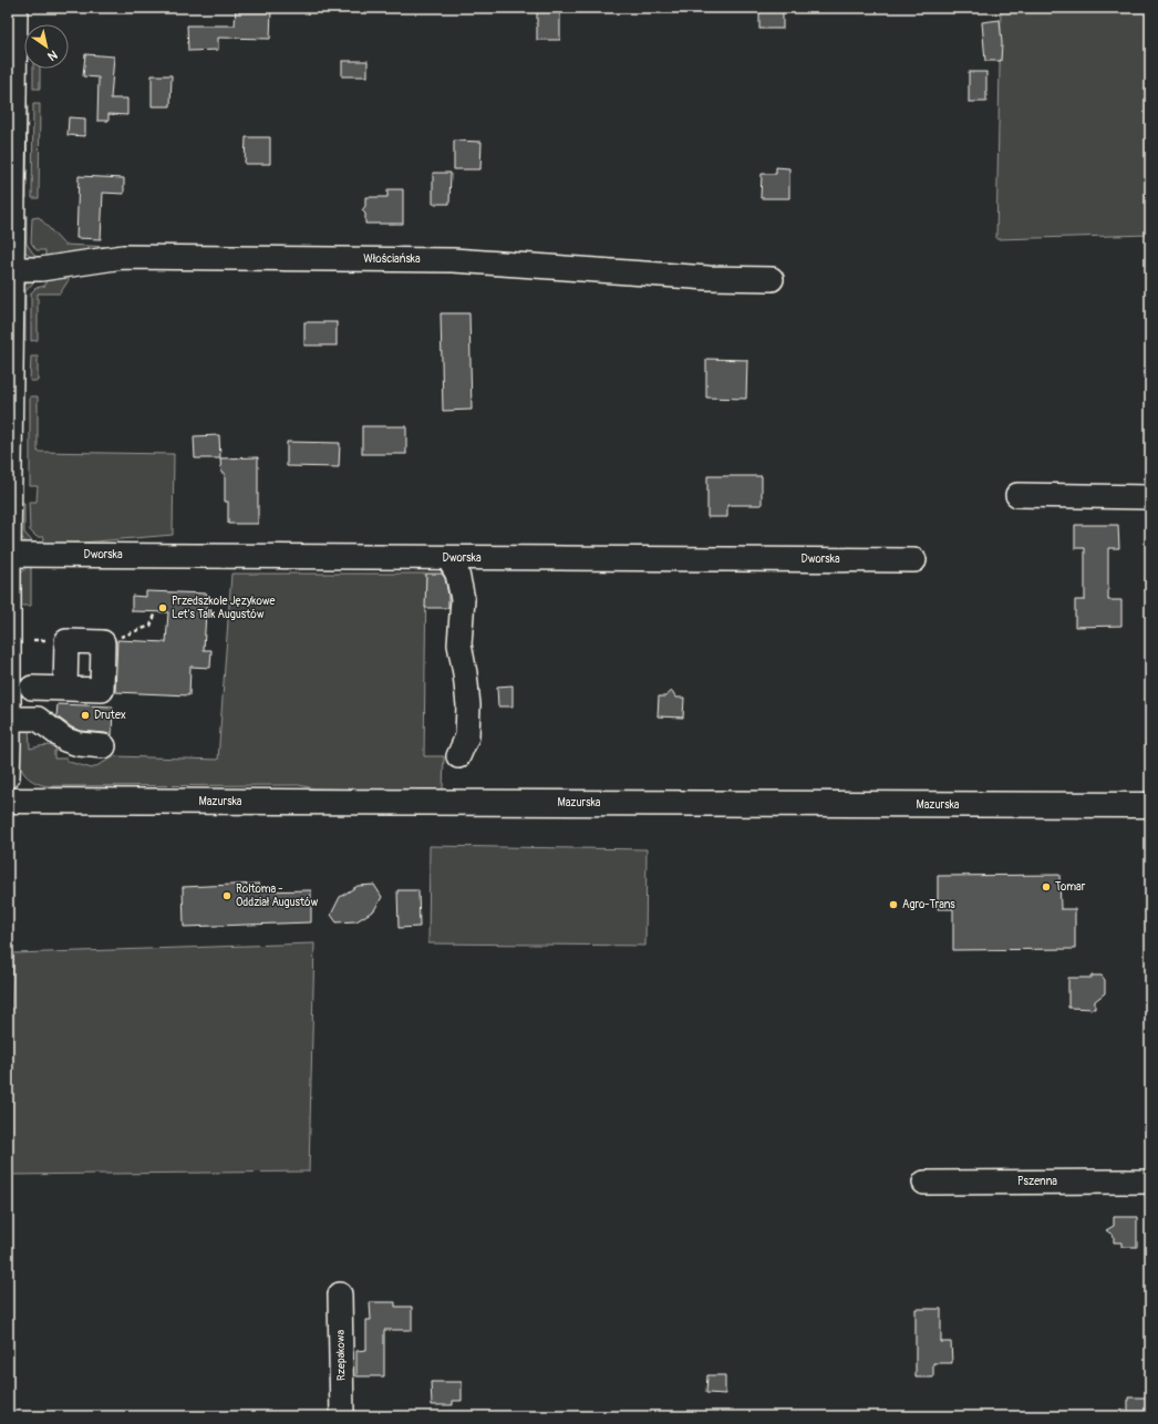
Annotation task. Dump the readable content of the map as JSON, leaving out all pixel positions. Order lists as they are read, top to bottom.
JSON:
{
  "streets": {
    "main road": ["Mazurska"],
    "street": [
      "Włościańska",
      "Dworska",
      "Pszenna",
      "Rzepakowa"
    ]
  },
  "places": [
    "Przedszkole Językowe Let's Talk Augustów",
    "Drutex",
    "Tomar",
    "Roltoma - Oddział Augustów",
    "Agro-Trans"
  ],
  "north": "bottom right"
}
